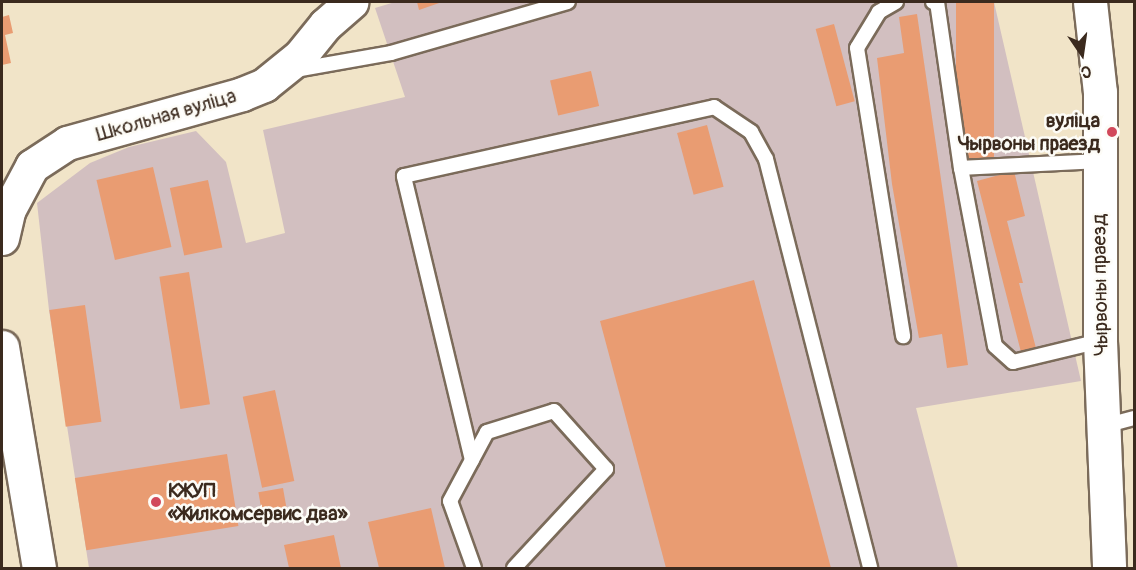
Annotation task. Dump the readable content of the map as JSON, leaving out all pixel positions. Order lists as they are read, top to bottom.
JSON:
{
  "streets": {
    "street": ["Школьная вуліца", "Чырвоны праезд"]
  },
  "places": ["вуліца Чырвоны праезд", "КЖУП «Жилкомсервис два»"],
  "north": "bottom"
}
